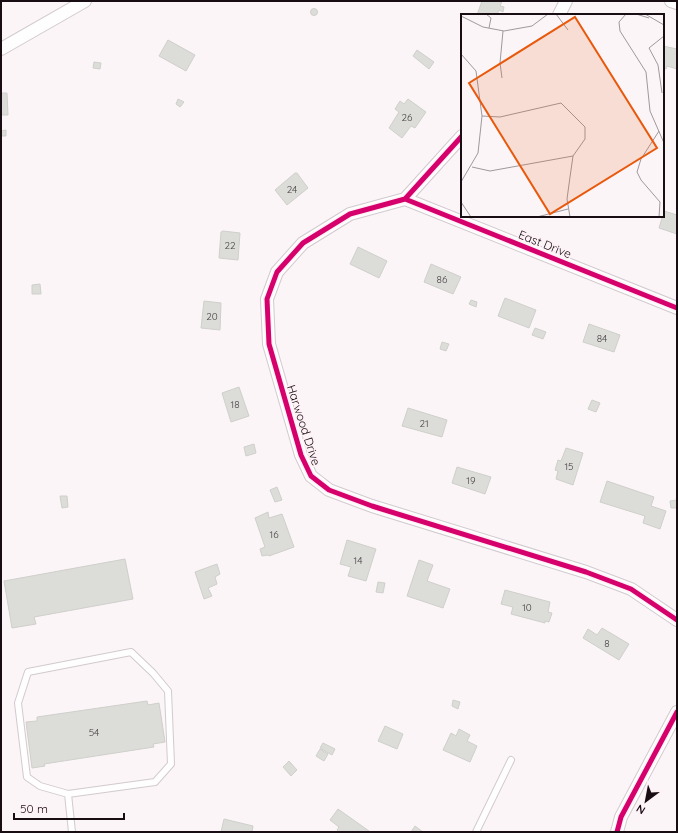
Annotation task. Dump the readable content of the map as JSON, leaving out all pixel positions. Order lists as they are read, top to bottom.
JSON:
{
  "streets": {
    "street": ["East Drive", "Harwood Drive"]
  },
  "crossings": [
    ["East Drive", "Harwood Drive"]
  ],
  "house_numbers": [
    "26",
    "24",
    "22",
    "86",
    "20",
    "84",
    "18",
    "21",
    "15",
    "19",
    "16",
    "14",
    "10",
    "8",
    "54"
  ],
  "scale_bar": "50 m",
  "north": "bottom left"
}
